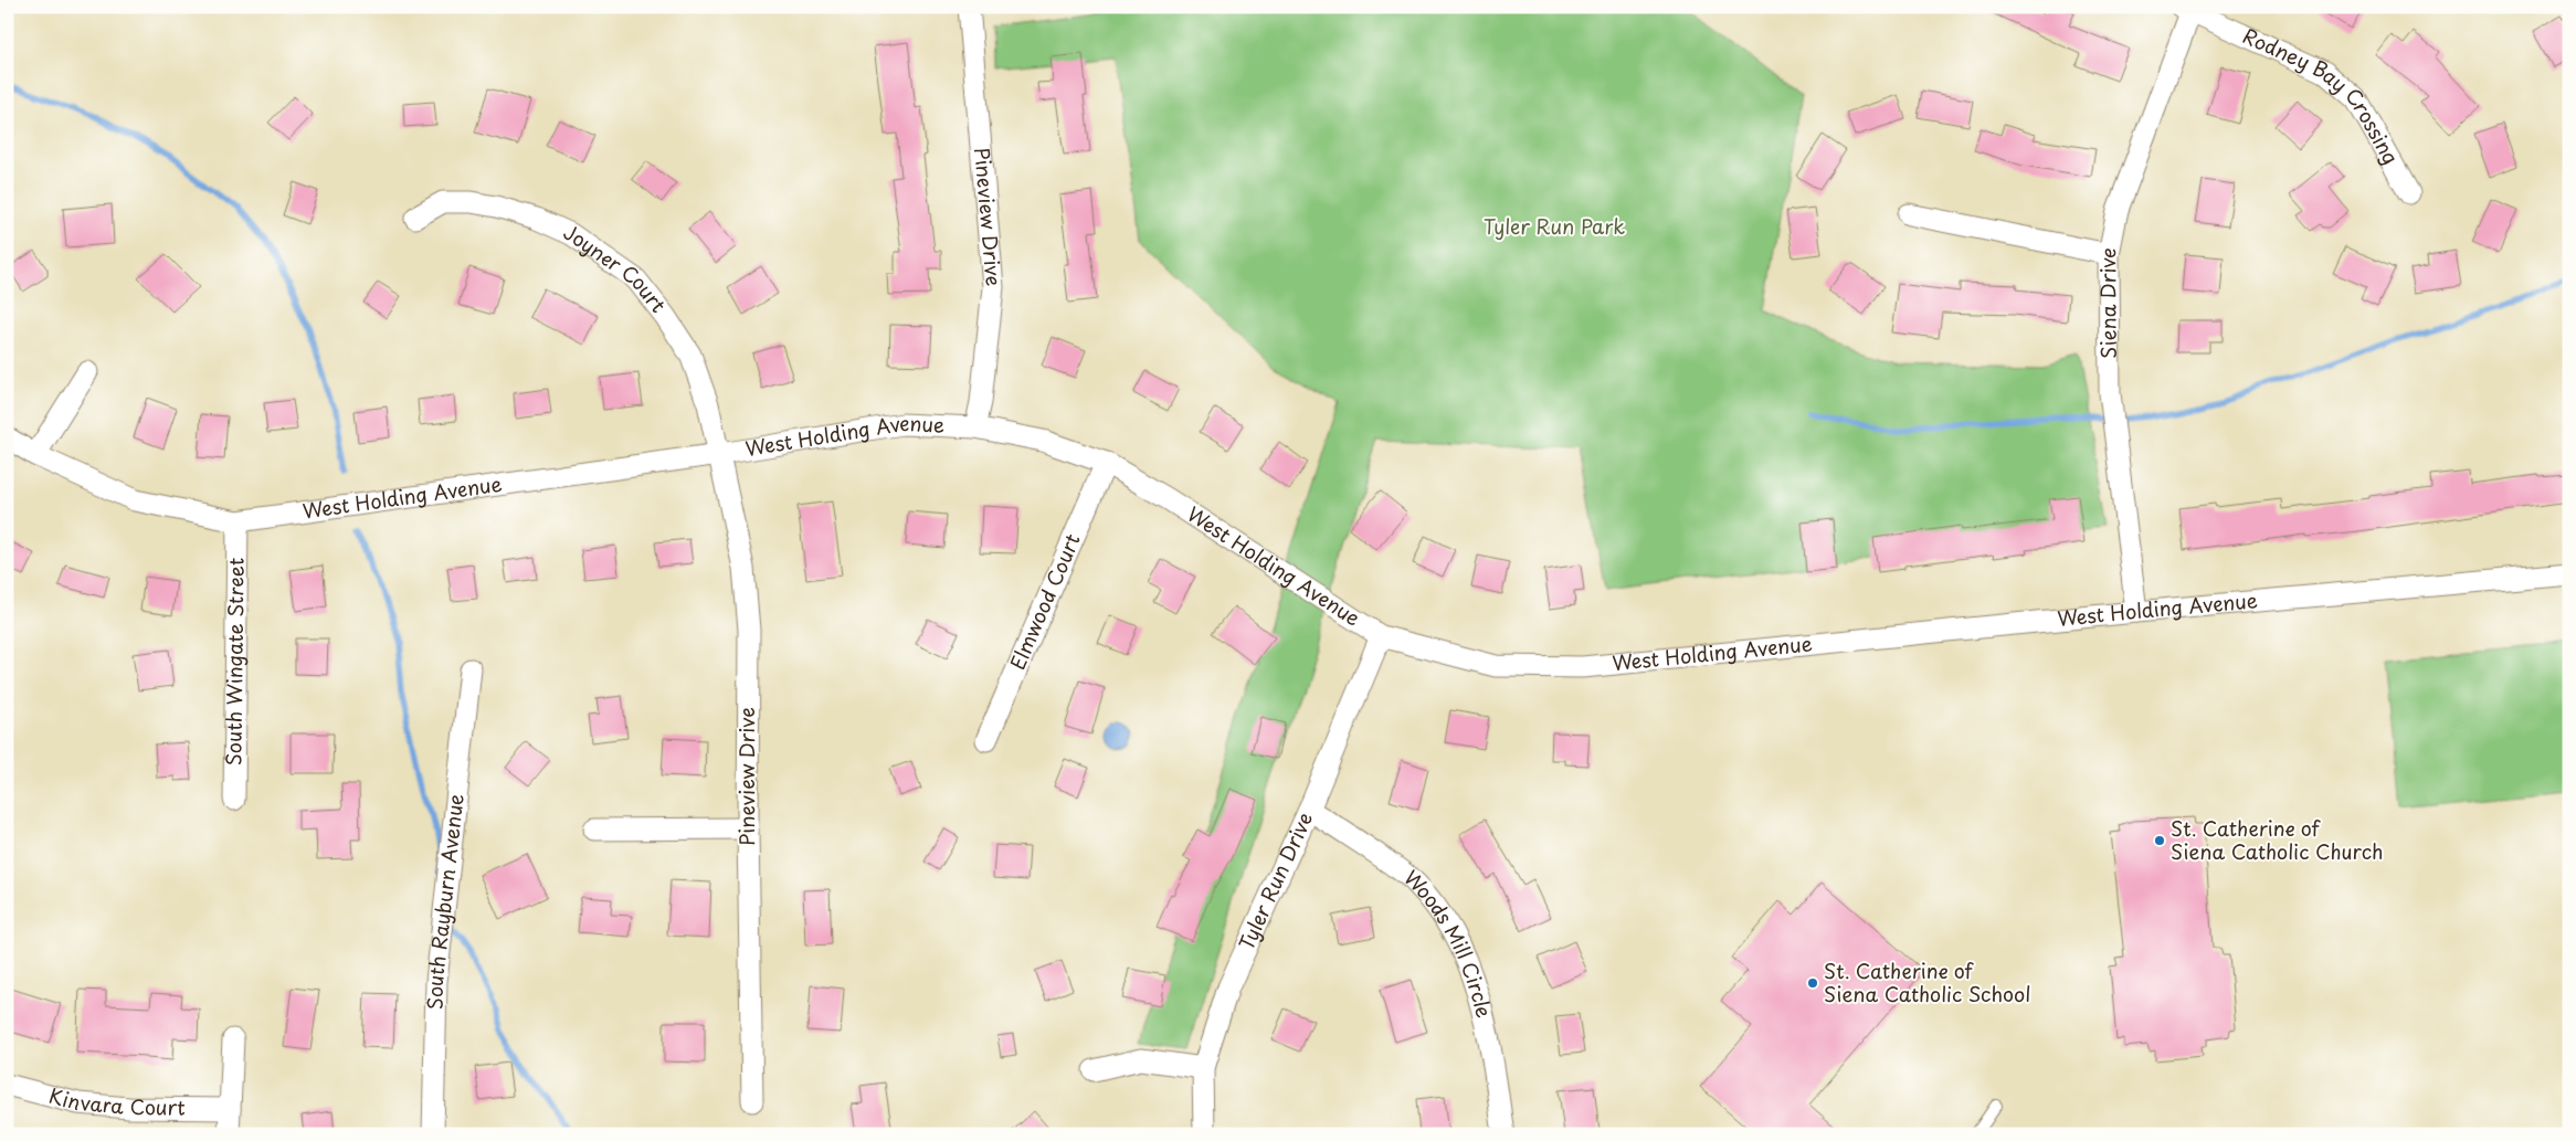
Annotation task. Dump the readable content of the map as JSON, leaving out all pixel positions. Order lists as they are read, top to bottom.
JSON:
{
  "streets": {
    "street": [
      "Rodney Bay Crossing",
      "Pineview Drive",
      "Joyner Court",
      "Siena Drive",
      "West Holding Avenue",
      "Elmwood Court",
      "South Wingate Street",
      "Tyler Run Drive",
      "South Rayburn Avenue",
      "Woods Mill Circle",
      "Kinvara Court"
    ]
  },
  "crossings": [
    ["Rodney Bay Crossing", "Siena Drive"],
    ["Pineview Drive", "Joyner Court"],
    ["Pineview Drive", "West Holding Avenue"],
    ["Joyner Court", "West Holding Avenue"],
    ["Siena Drive", "West Holding Avenue"],
    ["West Holding Avenue", "Elmwood Court"],
    ["West Holding Avenue", "South Wingate Street"],
    ["West Holding Avenue", "Tyler Run Drive"],
    ["Tyler Run Drive", "Woods Mill Circle"]
  ],
  "parks": ["Tyler Run Park"],
  "places": ["St. Catherine of Siena Catholic Church", "St. Catherine of Siena Catholic School"]
}
